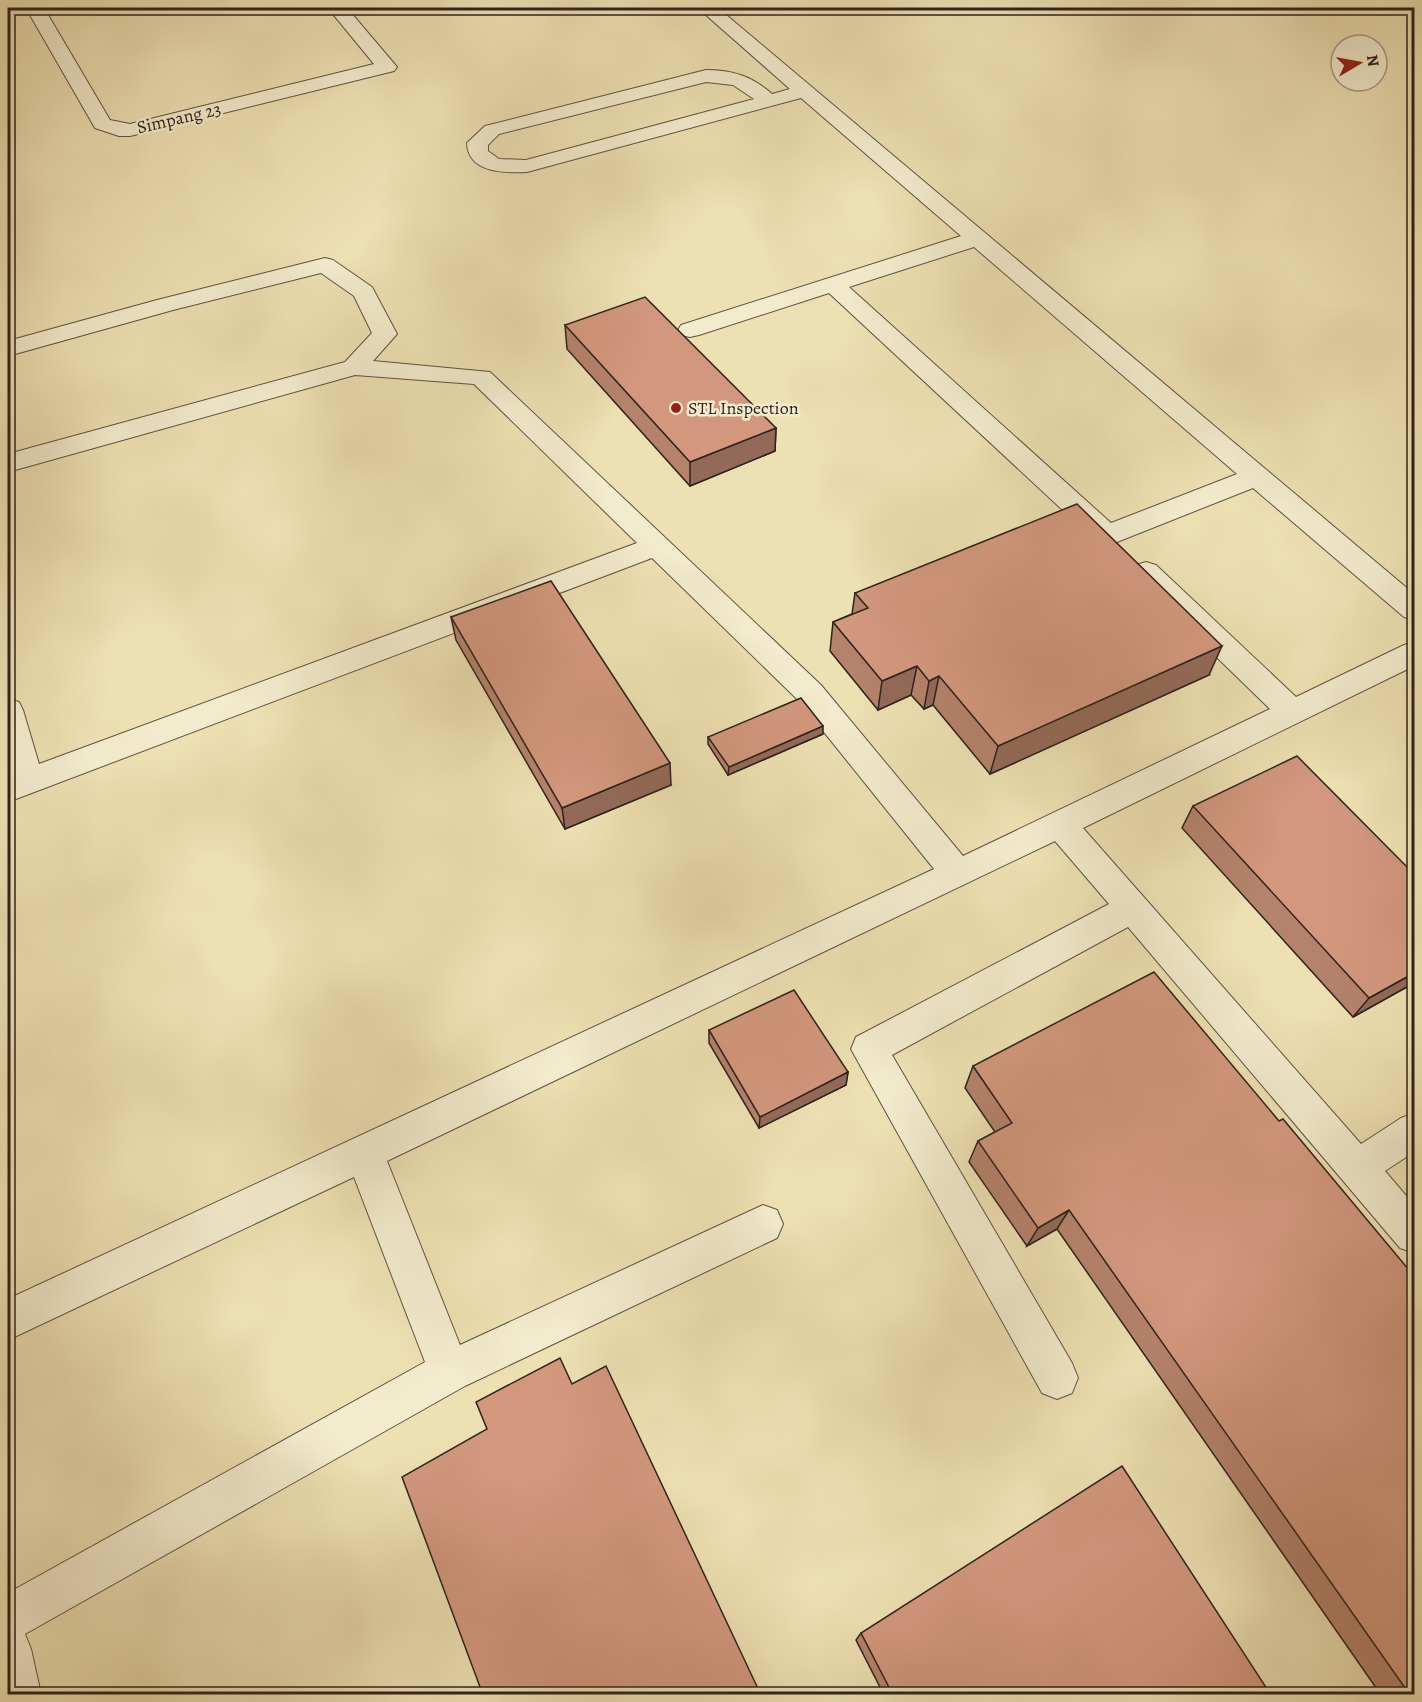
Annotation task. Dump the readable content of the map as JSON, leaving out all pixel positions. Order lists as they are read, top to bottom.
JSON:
{
  "streets": {
    "street": ["Simpang 23"]
  },
  "places": ["STL Inspection"],
  "north": "right"
}
